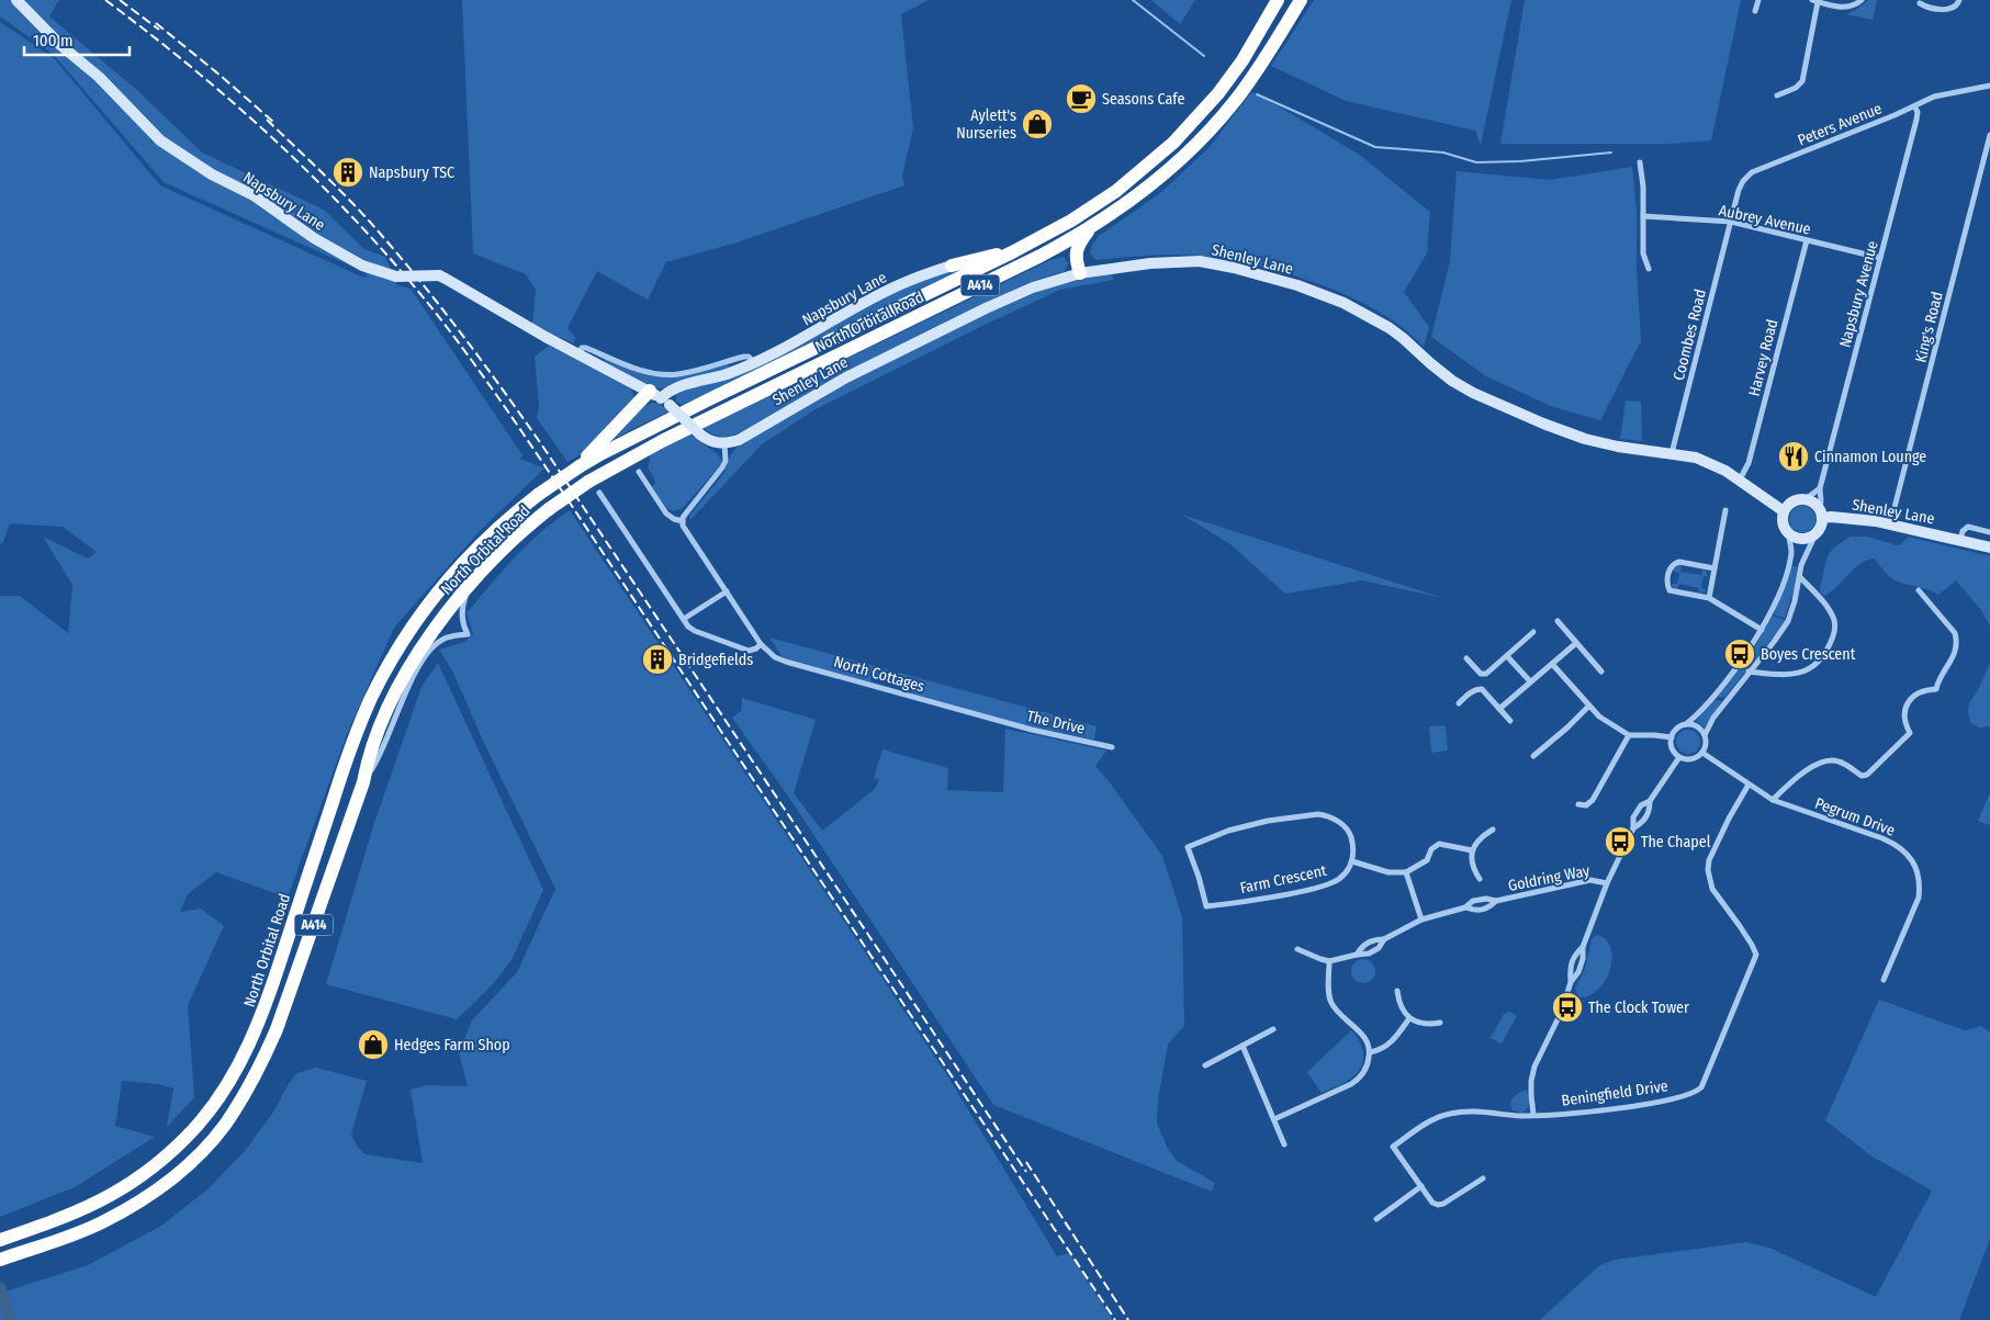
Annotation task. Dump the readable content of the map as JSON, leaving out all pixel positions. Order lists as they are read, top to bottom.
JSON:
{
  "streets": {
    "highway": ["A414", "North Orbital Road"],
    "main road": ["Napsbury Lane", "Shenley Lane"],
    "street": [
      "Peters Avenue",
      "Aubrey Avenue",
      "Napsbury Avenue",
      "King's Road",
      "Coombes Road",
      "Harvey Road",
      "North Cottages",
      "The Drive",
      "Pegrum Drive",
      "Goldring Way",
      "Farm Crescent",
      "Beningfield Drive"
    ]
  },
  "crossings": [
    ["Peters Avenue", "Aubrey Avenue"],
    ["Peters Avenue", "Napsbury Avenue"],
    ["Peters Avenue", "Coombes Road"],
    ["Aubrey Avenue", "Napsbury Avenue"],
    ["Aubrey Avenue", "Coombes Road"],
    ["Aubrey Avenue", "Harvey Road"],
    ["Shenley Lane", "Napsbury Avenue"],
    ["Shenley Lane", "King's Road"],
    ["Shenley Lane", "Coombes Road"],
    ["Shenley Lane", "Harvey Road"],
    ["North Cottages", "The Drive"],
    ["Pegrum Drive", "Goldring Way"],
    ["Pegrum Drive", "Beningfield Drive"],
    ["Goldring Way", "Beningfield Drive"]
  ],
  "places": {
    "cafe": ["Seasons Cafe"],
    "shop": ["Aylett's Nurseries", "Hedges Farm Shop"],
    "building": ["Napsbury TSC", "Bridgefields"],
    "restaurant": ["Cinnamon Lounge"],
    "bus stop": ["Boyes Crescent", "The Chapel", "The Clock Tower"]
  },
  "scale_bar": "100 m"
}
